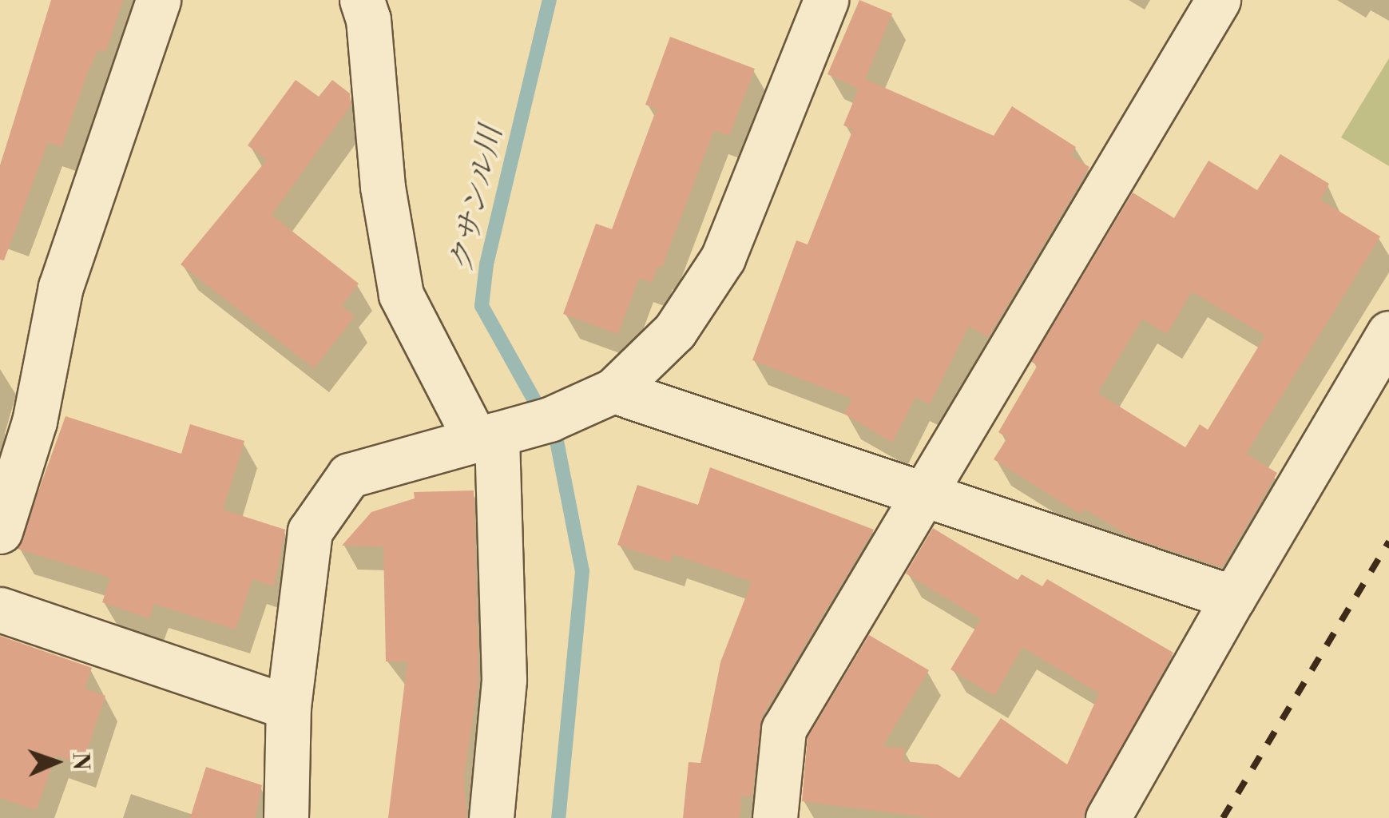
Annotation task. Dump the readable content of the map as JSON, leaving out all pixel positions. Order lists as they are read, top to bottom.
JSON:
{
  "water": ["クサンル川"],
  "north": "right"
}
